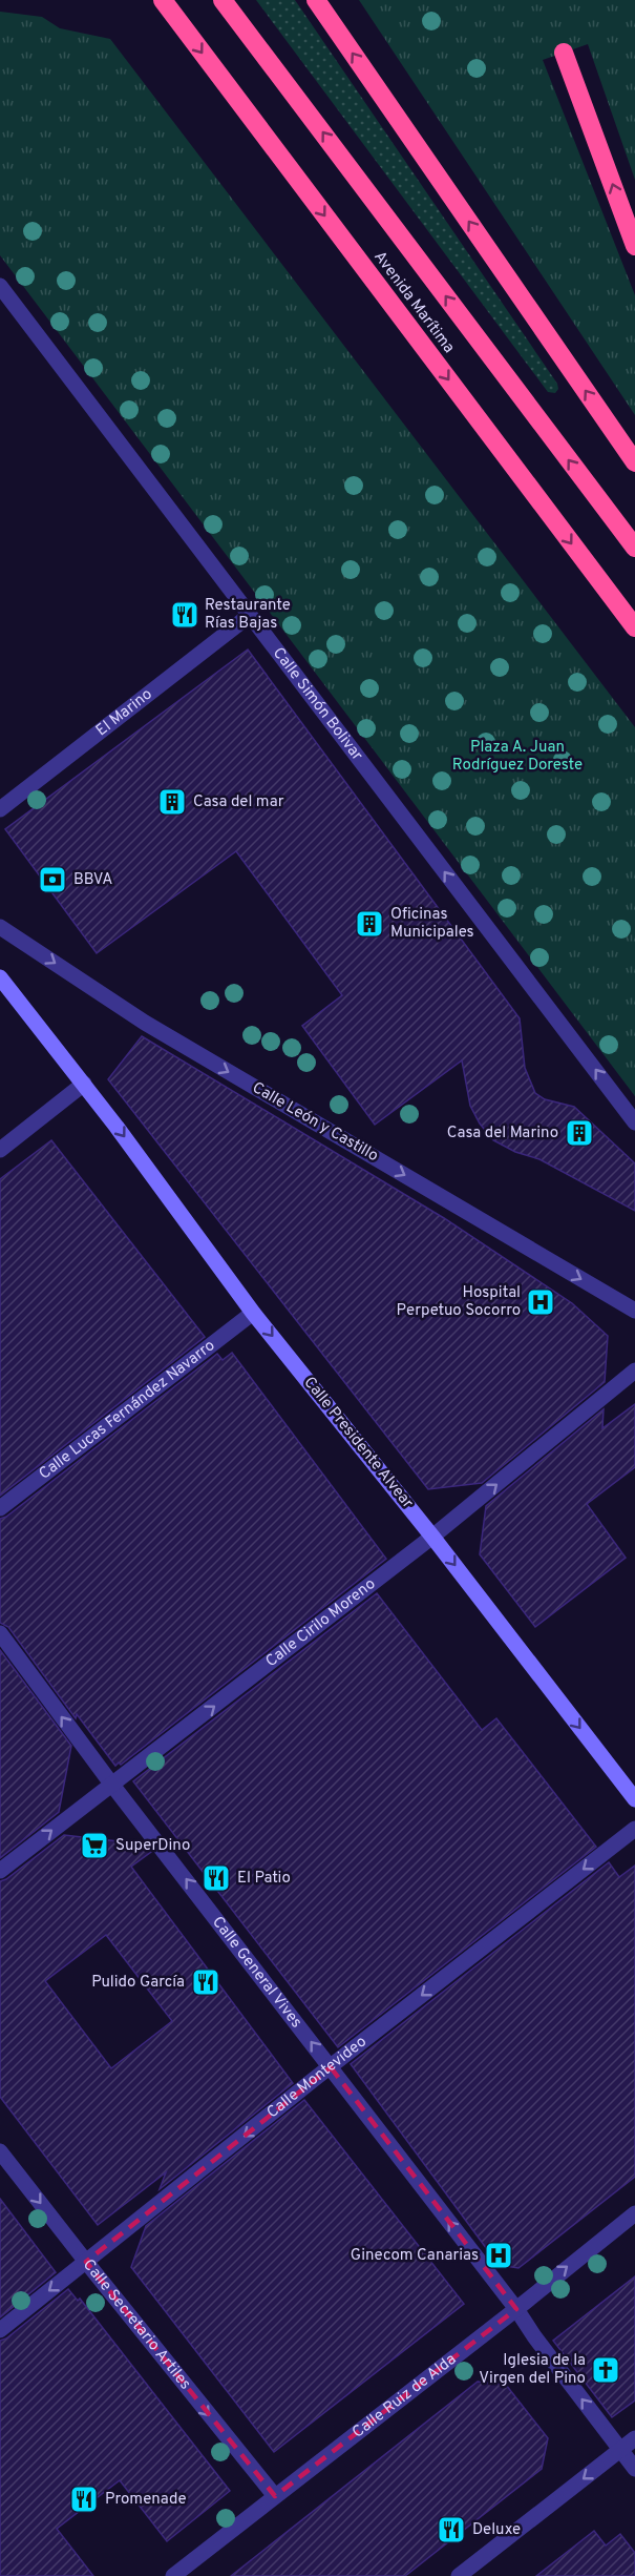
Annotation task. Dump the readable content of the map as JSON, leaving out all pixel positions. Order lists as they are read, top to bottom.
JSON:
{
  "streets": {
    "highway": ["Avenida Marítima"],
    "street": [
      "Calle Simón Bolivar",
      "El Marino",
      "Calle León y Castillo",
      "Calle Lucas Fernández Navarro",
      "Calle Presidente Alvear",
      "Calle Cirilo Moreno",
      "Calle General Vives",
      "Calle Montevideo",
      "Calle Secretario Artiles",
      "Calle Ruiz de Alda"
    ]
  },
  "crossings": [
    ["Calle Simón Bolivar", "El Marino"],
    ["Calle Lucas Fernández Navarro", "Calle Presidente Alvear"],
    ["Calle Presidente Alvear", "Calle Cirilo Moreno"],
    ["Calle Cirilo Moreno", "Calle General Vives"],
    ["Calle General Vives", "Calle Montevideo"],
    ["Calle General Vives", "Calle Ruiz de Alda"],
    ["Calle Montevideo", "Calle Secretario Artiles"],
    ["Calle Secretario Artiles", "Calle Ruiz de Alda"]
  ],
  "one_way": [
    "Calle Simón Bolivar",
    "Calle León y Castillo",
    "Calle Presidente Alvear",
    "Calle Cirilo Moreno",
    "Calle General Vives",
    "Calle Montevideo",
    "Calle Secretario Artiles"
  ],
  "parks": ["Plaza A. Juan Rodríguez Doreste"],
  "places": {
    "restaurant": [
      "Restaurante Rías Bajas",
      "El Patio",
      "Pulido García",
      "Promenade",
      "Deluxe"
    ],
    "building": ["Casa del mar", "Oficinas Municipales", "Casa del Marino"],
    "bank": ["BBVA"],
    "hospital": ["Hospital Perpetuo Socorro", "Ginecom Canarias"],
    "supermarket": ["SuperDino"],
    "church": ["Iglesia de la Virgen del Pino"]
  }
}
